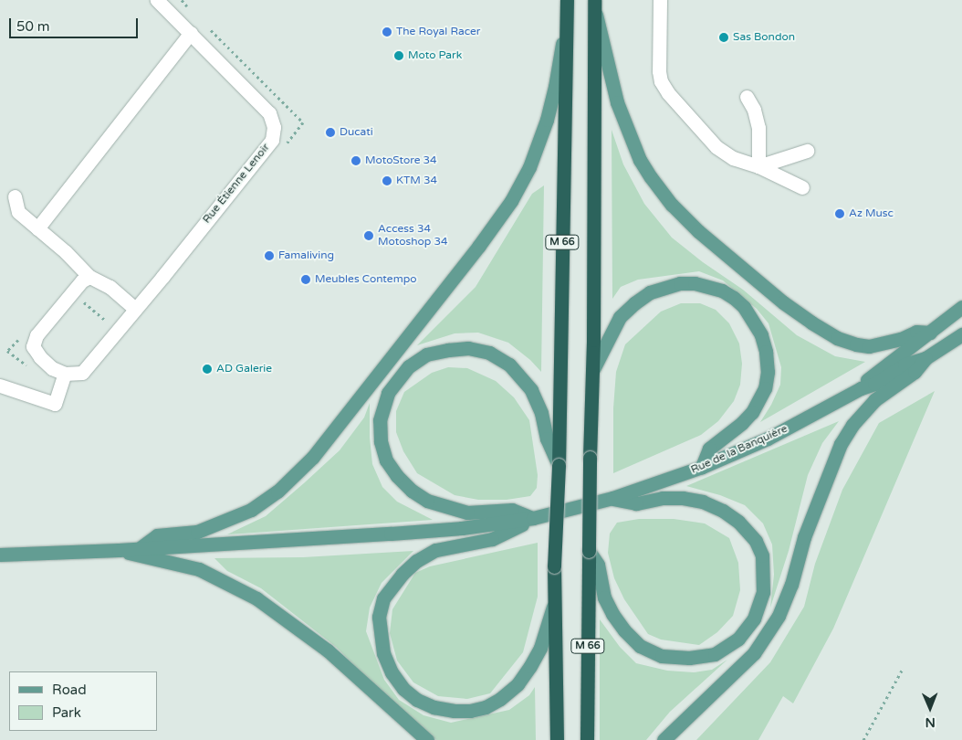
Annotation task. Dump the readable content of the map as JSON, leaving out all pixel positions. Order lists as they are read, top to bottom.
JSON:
{
  "streets": {
    "highway": ["M 66"],
    "main road": ["Rue de la Banquière"],
    "street": ["Rue Étienne Lenoir"]
  },
  "crossings": [
    ["M 66", "Rue de la Banquière"]
  ],
  "places": [
    "The Royal Racer",
    "Sas Bondon",
    "Moto Park",
    "Ducati",
    "MotoStore 34",
    "KTM 34",
    "Az Musc",
    "Access 34 Motoshop 34",
    "Famaliving",
    "Meubles Contempo",
    "AD Galerie"
  ],
  "legend": ["Road", "Park"],
  "scale_bar": "50 m",
  "north": "bottom"
}
